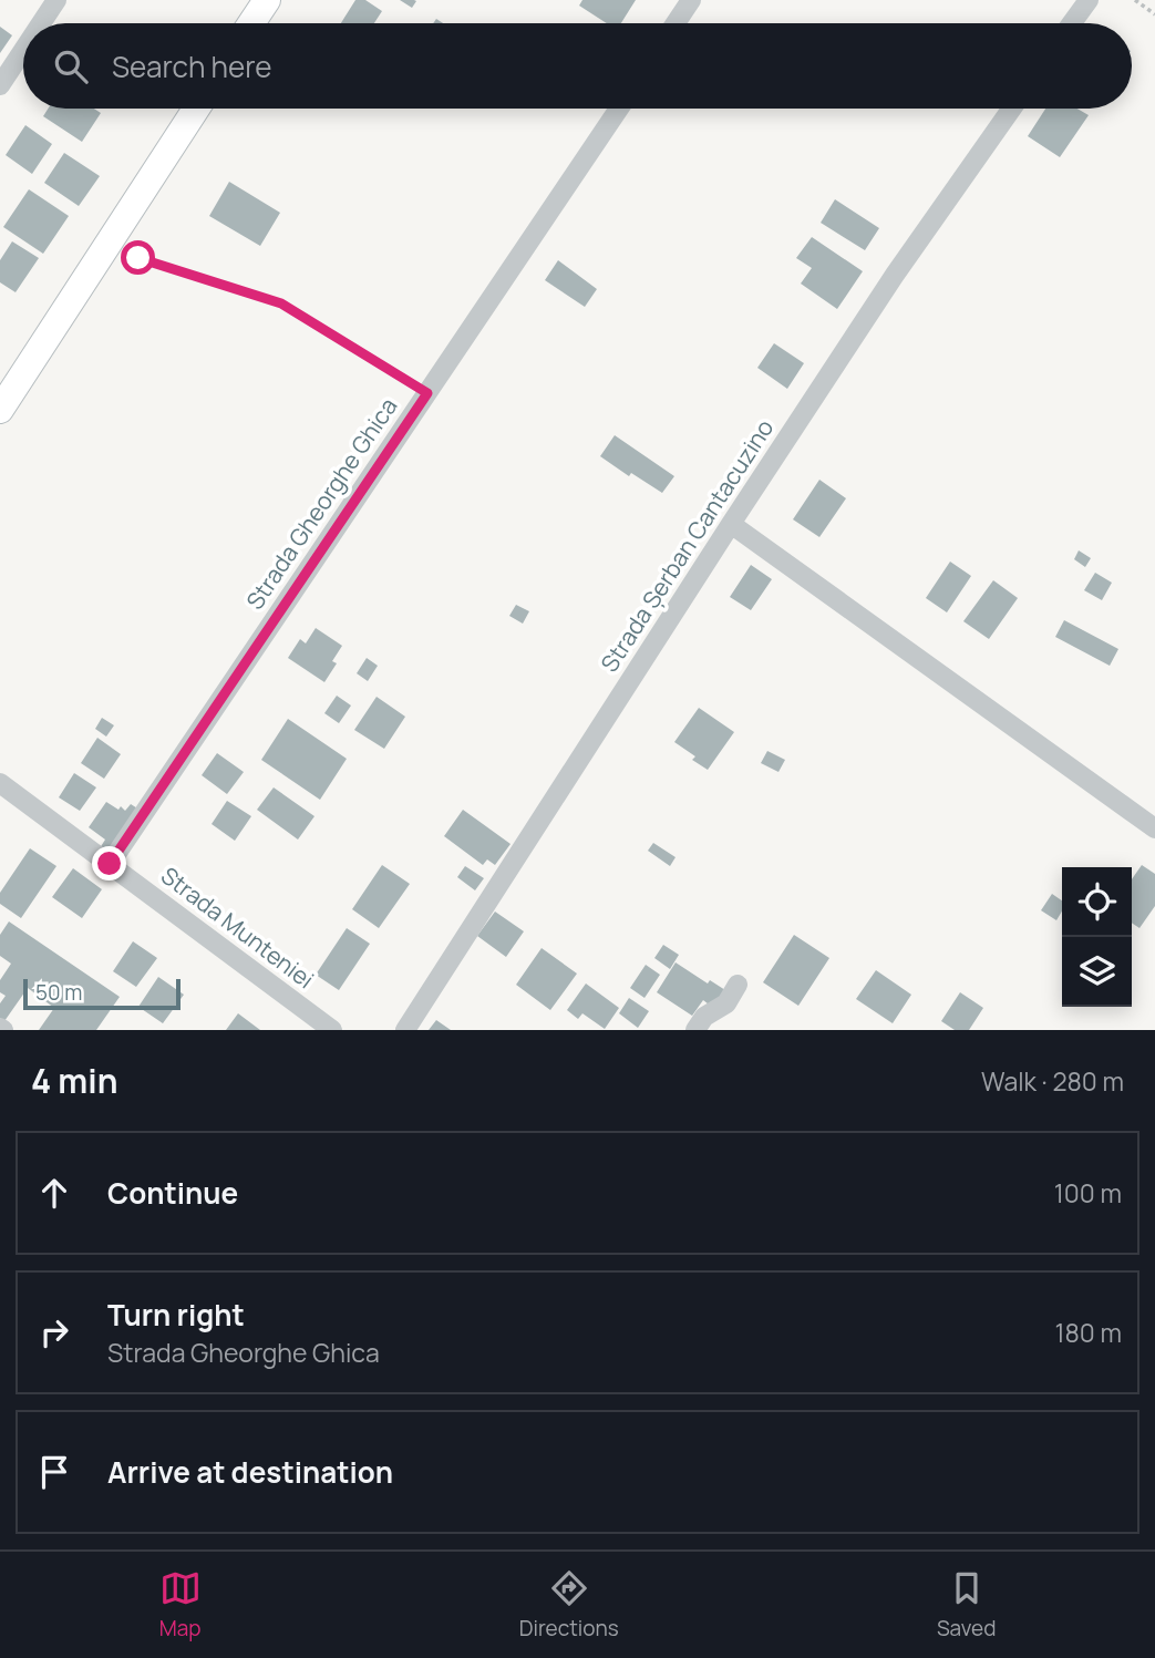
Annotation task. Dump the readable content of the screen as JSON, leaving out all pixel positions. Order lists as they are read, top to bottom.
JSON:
{
  "streets": {
    "street": ["Strada Gheorghe Ghica", "Strada Șerban Cantacuzino", "Strada Munteniei"]
  },
  "crossings": [
    ["Strada Gheorghe Ghica", "Strada Munteniei"]
  ],
  "scale_bar": "50 m",
  "page": {
    "search": "Search here",
    "scale": "50 m",
    "heading": ["4 min", "Walk · 280 m"],
    "list": [
      ["Continue", "100 m"],
      ["Turn right", "Strada Gheorghe Ghica", "180 m"],
      "Arrive at destination"
    ],
    "nav": ["Map", "Directions", "Saved"]
  }
}
